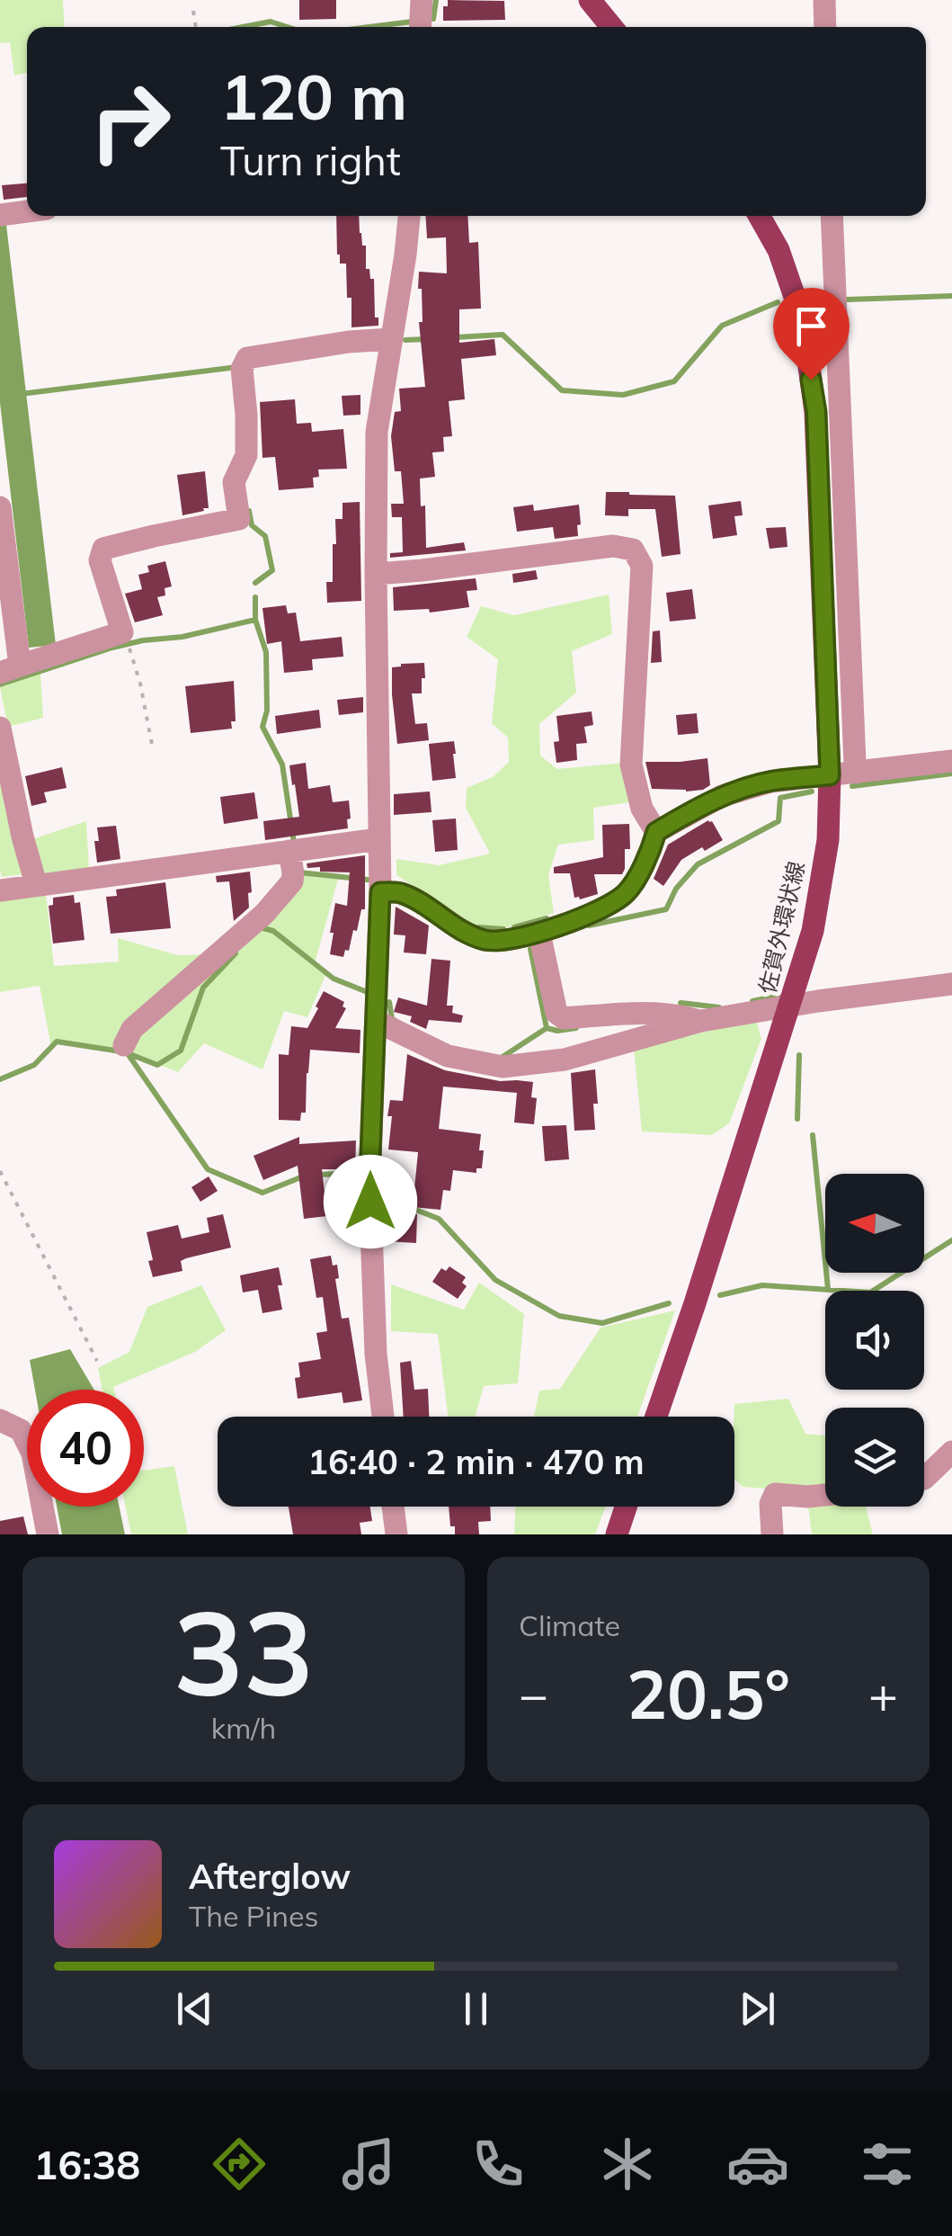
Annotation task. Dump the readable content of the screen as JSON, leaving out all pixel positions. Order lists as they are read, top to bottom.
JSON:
{
  "streets": {
    "main road": ["佐賀外環状線"]
  },
  "north": "left",
  "page": {
    "turn": ["120 m", "Turn right"],
    "limit": "40",
    "trip": "16:40 · 2 min · 470 m",
    "tile": [
      ["33", "km/h"],
      "Climate"
    ],
    "heat": ["−", "20.5°", "+"],
    "song": ["Afterglow", "The Pines"],
    "tabs": "16:38"
  }
}
